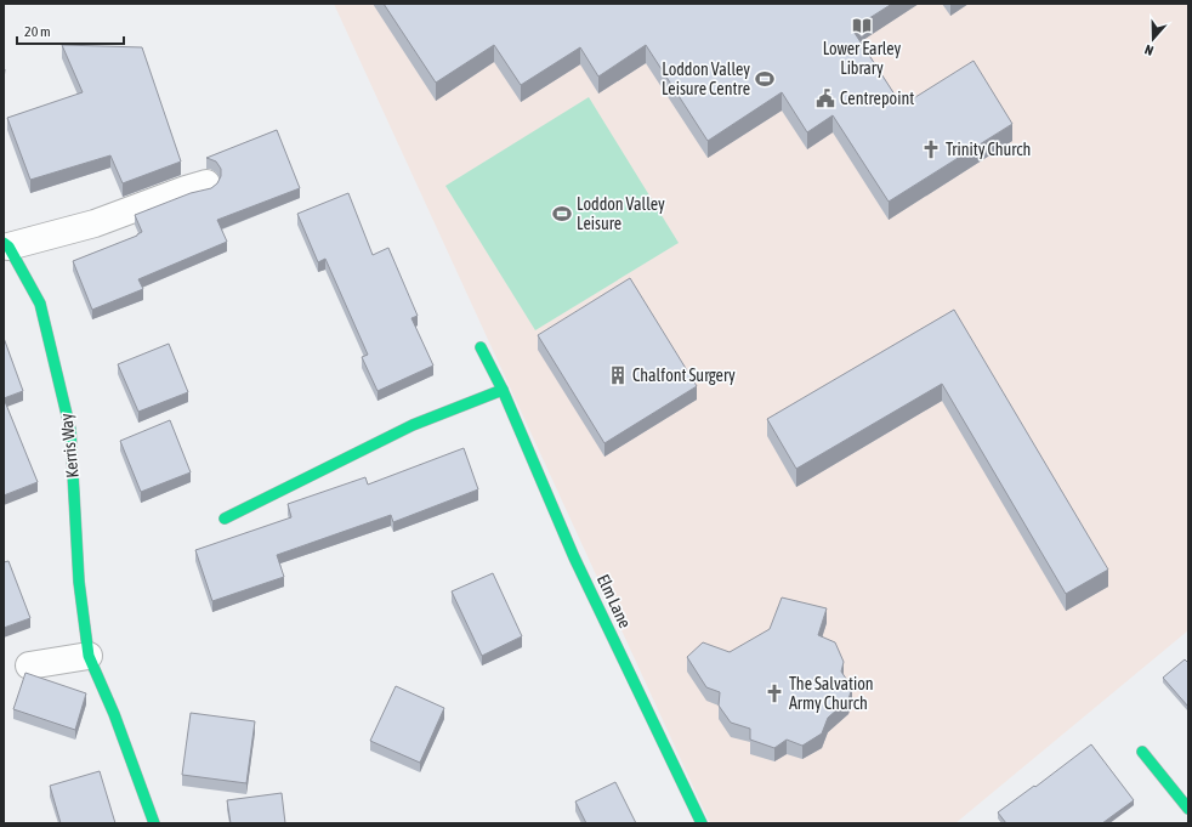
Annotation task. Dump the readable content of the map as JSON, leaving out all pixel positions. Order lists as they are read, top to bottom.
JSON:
{
  "streets": {
    "street": ["Kerris Way", "Elm Lane"]
  },
  "places": {
    "library": ["Lower Earley Library"],
    "sports": ["Loddon Valley Leisure Centre", "Loddon Valley Leisure"],
    "public building": ["Centrepoint"],
    "church": ["Trinity Church", "The Salvation Army Church"],
    "building": ["Chalfont Surgery"]
  },
  "scale_bar": "20 m",
  "north": "bottom"
}
